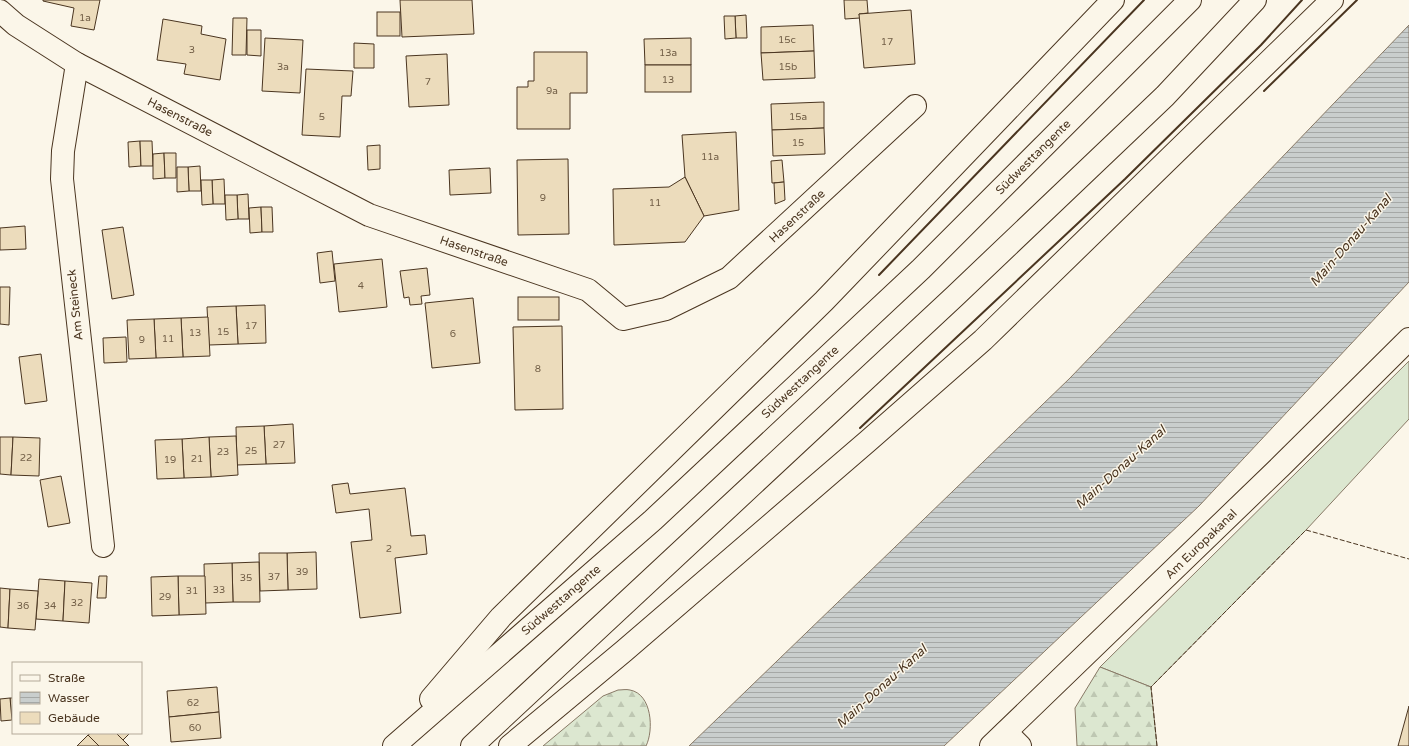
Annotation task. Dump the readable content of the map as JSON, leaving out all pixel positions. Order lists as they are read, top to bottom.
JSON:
{
  "streets": {
    "main road": [
      "Hasenstraße",
      "Südwesttangente",
      "Am Steineck",
      "Am Europakanal"
    ]
  },
  "crossings": [
    ["Hasenstraße", "Am Steineck"]
  ],
  "water": ["Main-Donau-Kanal"],
  "house_numbers": [
    "1a",
    "15c",
    "17",
    "3",
    "13a",
    "3a",
    "15b",
    "13",
    "7",
    "9a",
    "5",
    "15a",
    "15",
    "11a",
    "9",
    "11",
    "4",
    "17",
    "15",
    "13",
    "6",
    "11",
    "9",
    "8",
    "27",
    "25",
    "23",
    "22",
    "21",
    "19",
    "2",
    "39",
    "37",
    "35",
    "33",
    "31",
    "29",
    "32",
    "36",
    "34",
    "62",
    "60"
  ],
  "legend": ["Straße", "Wasser", "Gebäude"]
}
